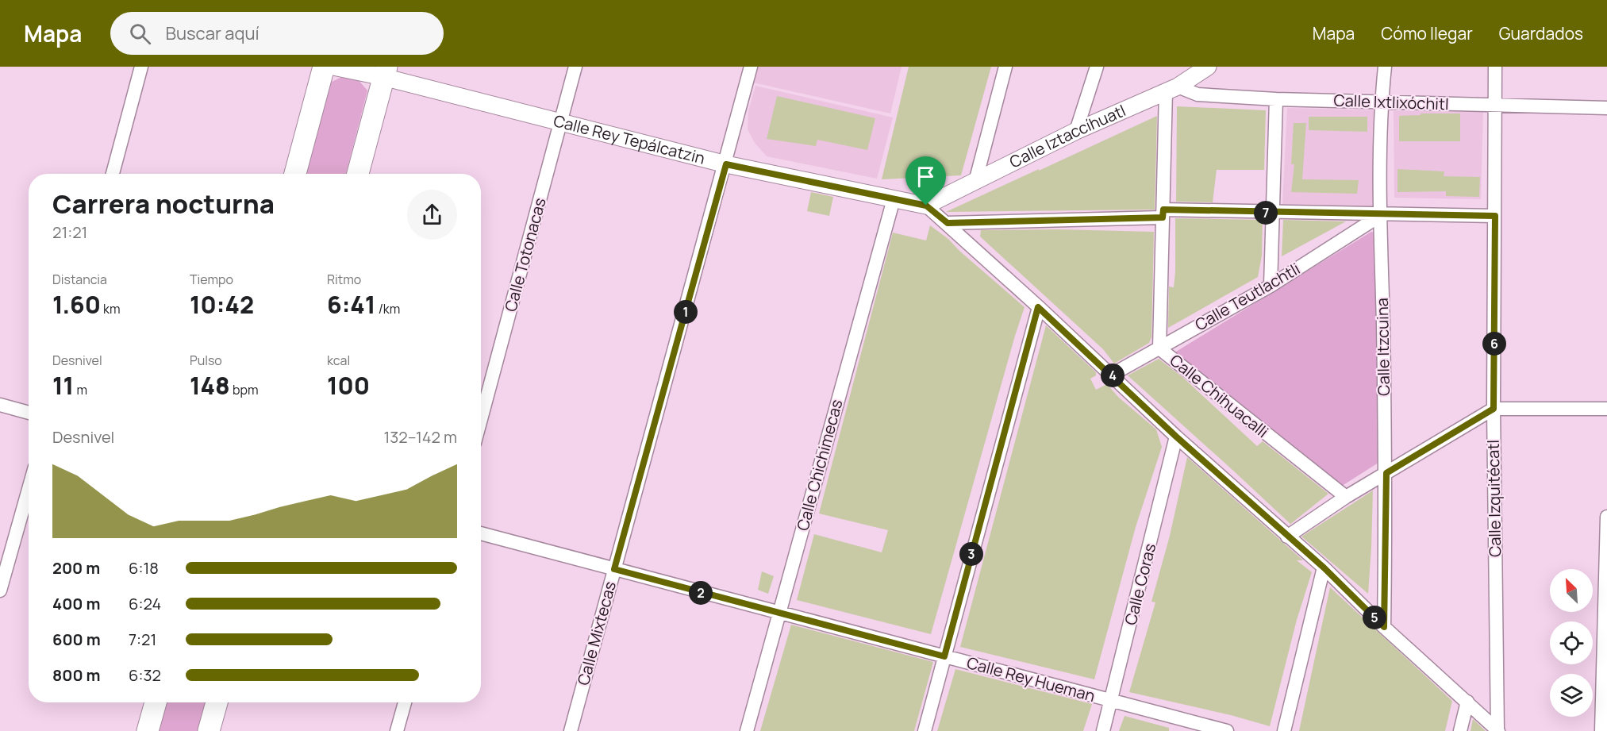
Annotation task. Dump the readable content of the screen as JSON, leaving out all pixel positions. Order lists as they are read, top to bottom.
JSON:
{
  "streets": {
    "street": [
      "Calle Ixtlixóchitl",
      "Calle Iztaccíhuatl",
      "Calle Rey Tepálcatzin",
      "Calle Totonacas",
      "Calle Teutlachtli",
      "Calle Itzcuina",
      "Calle Chihuacalli",
      "Calle Chichimecas",
      "Calle Izquitécatl",
      "Calle Coras",
      "Calle Mixtecas",
      "Calle Rey Hueman"
    ]
  },
  "crossings": [
    ["Calle Ixtlixóchitl", "Calle Iztaccíhuatl"],
    ["Calle Ixtlixóchitl", "Calle Itzcuina"],
    ["Calle Ixtlixóchitl", "Calle Chihuacalli"],
    ["Calle Ixtlixóchitl", "Calle Izquitécatl"],
    ["Calle Iztaccíhuatl", "Calle Rey Tepálcatzin"],
    ["Calle Iztaccíhuatl", "Calle Chihuacalli"],
    ["Calle Rey Tepálcatzin", "Calle Totonacas"],
    ["Calle Rey Tepálcatzin", "Calle Chichimecas"],
    ["Calle Rey Tepálcatzin", "Calle Mixtecas"],
    ["Calle Teutlachtli", "Calle Itzcuina"],
    ["Calle Teutlachtli", "Calle Chihuacalli"],
    ["Calle Chichimecas", "Calle Rey Hueman"],
    ["Calle Coras", "Calle Rey Hueman"],
    ["Calle Mixtecas", "Calle Rey Hueman"]
  ],
  "north": "top left",
  "page": {
    "header": "Mapa",
    "search": "Buscar aquí",
    "nav": ["Mapa", "Cómo llegar", "Guardados"],
    "heading": ["Carrera nocturna", "21:21"],
    "pins": [
      "7",
      "1",
      "6",
      "4",
      "3",
      "2",
      "5"
    ],
    "stats": [
      ["Distancia", "1.60 km"],
      ["Tiempo", "10:42"],
      ["Ritmo", "6:41 /km"],
      ["Desnivel", "11 m"],
      ["Pulso", "148 bpm"],
      ["kcal", "100"]
    ],
    "chart": ["Desnivel", "132–142 m"],
    "list": [
      {
        "name": "200 m",
        "note": "6:18"
      },
      {
        "name": "400 m",
        "note": "6:24"
      },
      {
        "name": "600 m",
        "note": "7:21"
      },
      {
        "name": "800 m",
        "note": "6:32"
      }
    ]
  }
}
